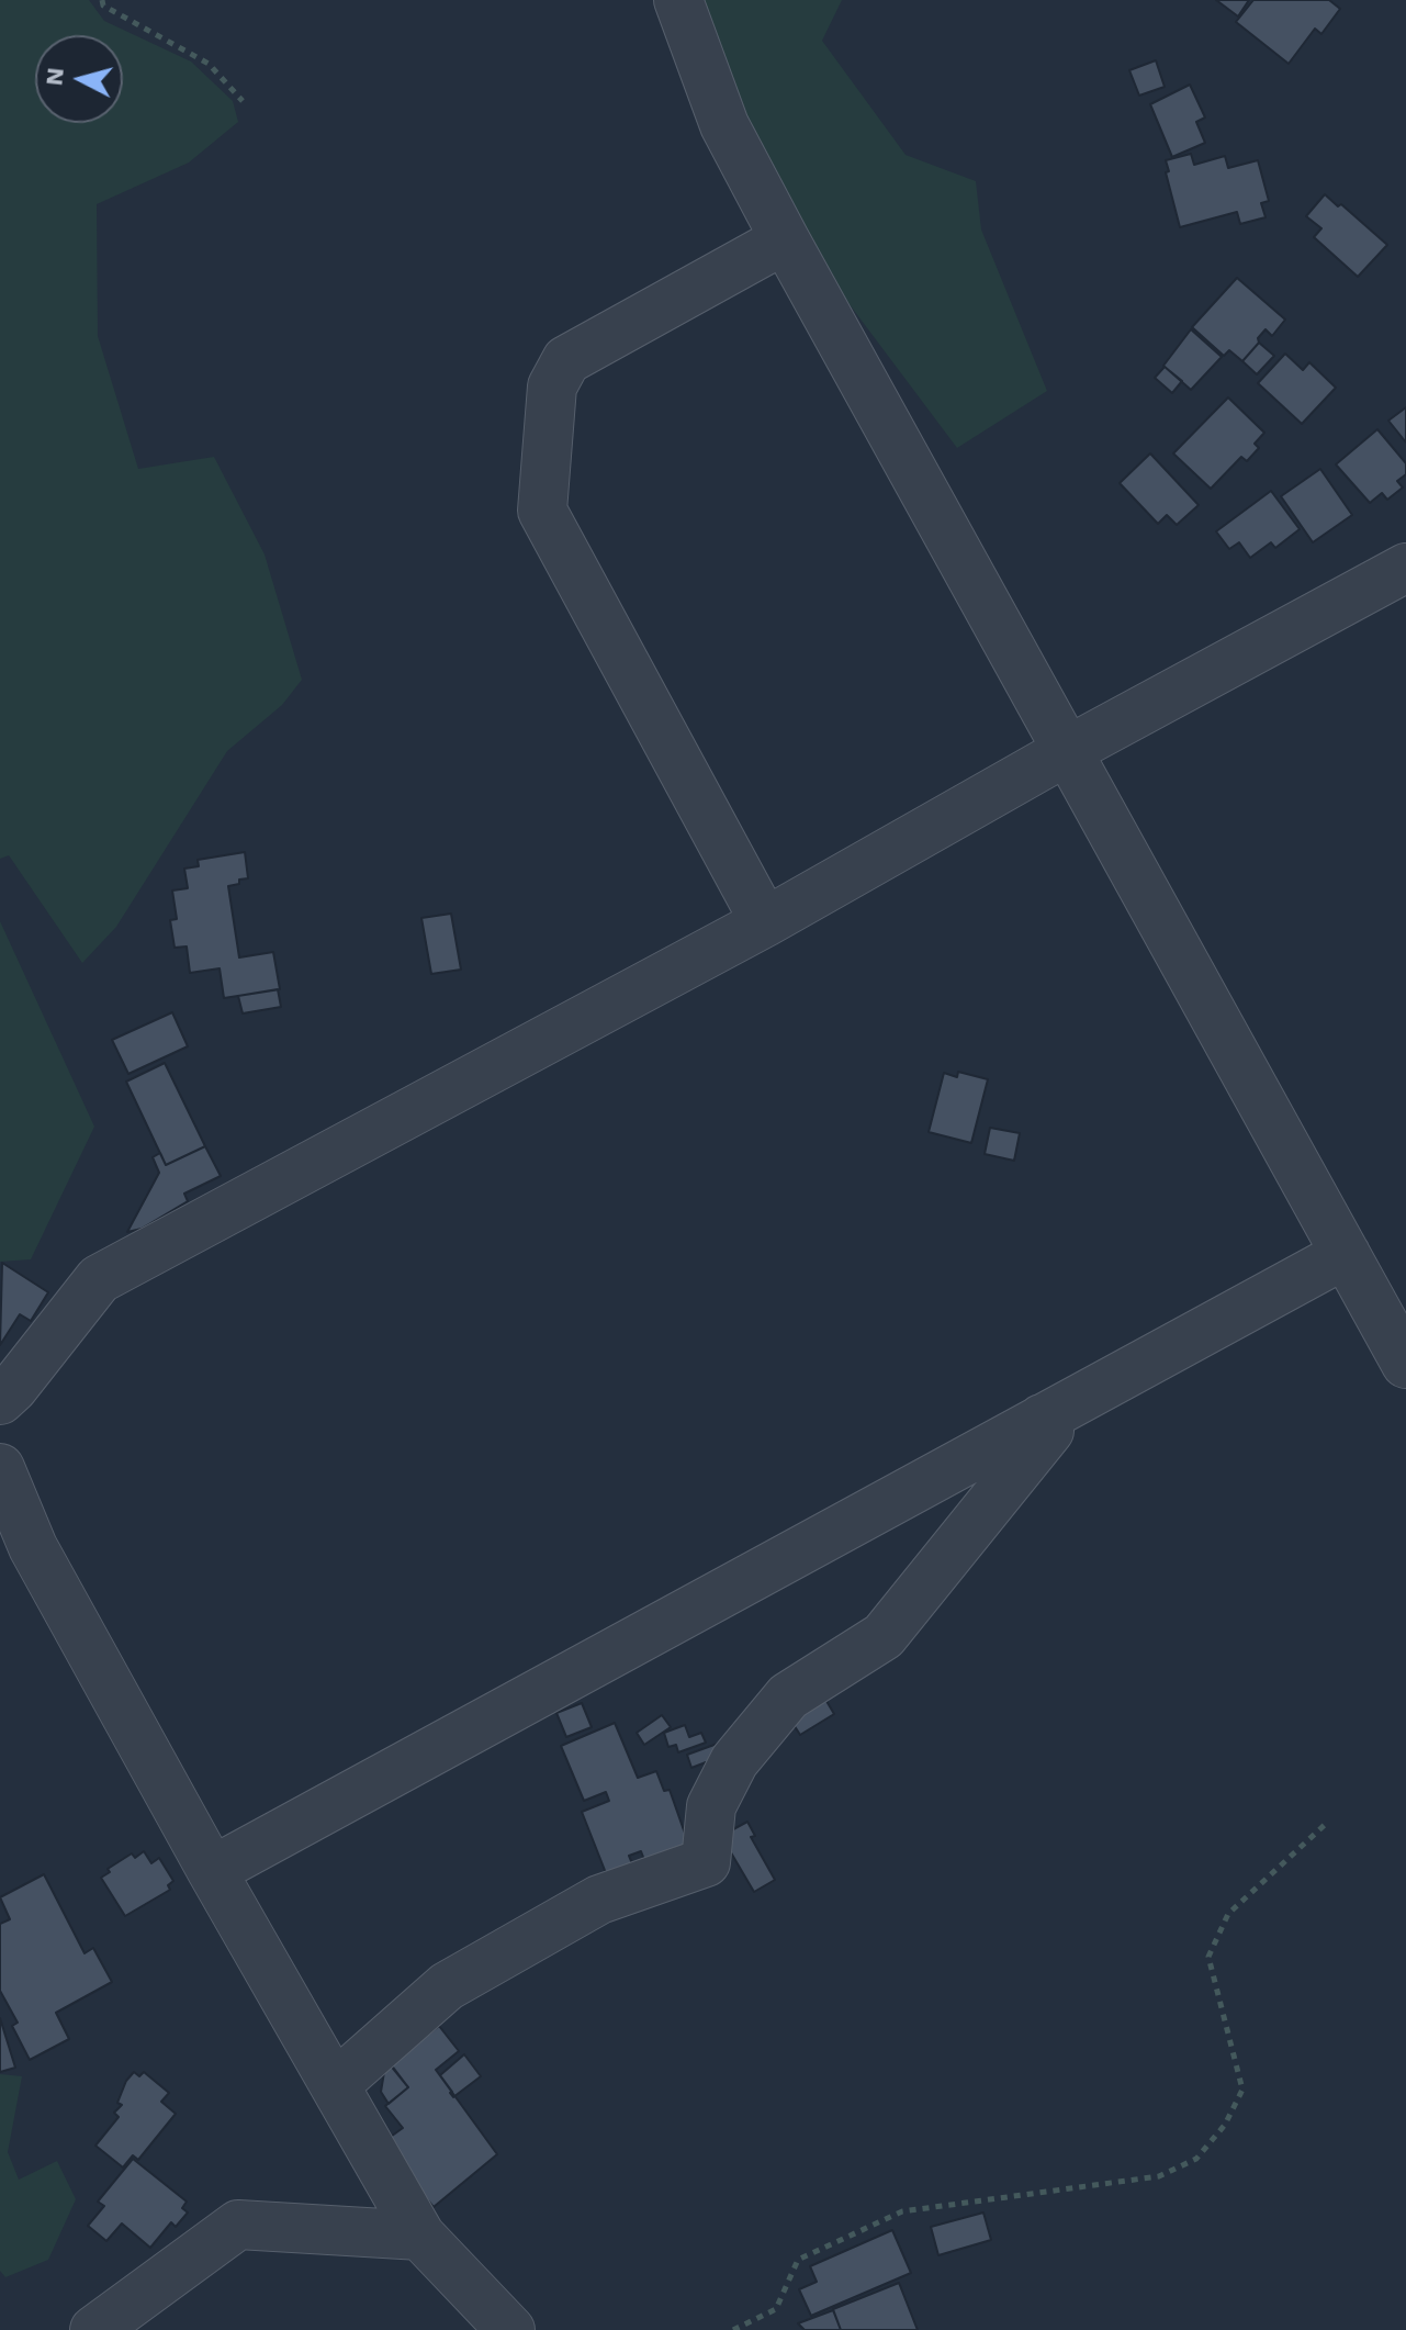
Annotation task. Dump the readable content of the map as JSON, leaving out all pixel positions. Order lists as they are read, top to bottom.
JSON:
{
  "north": "left"
}
